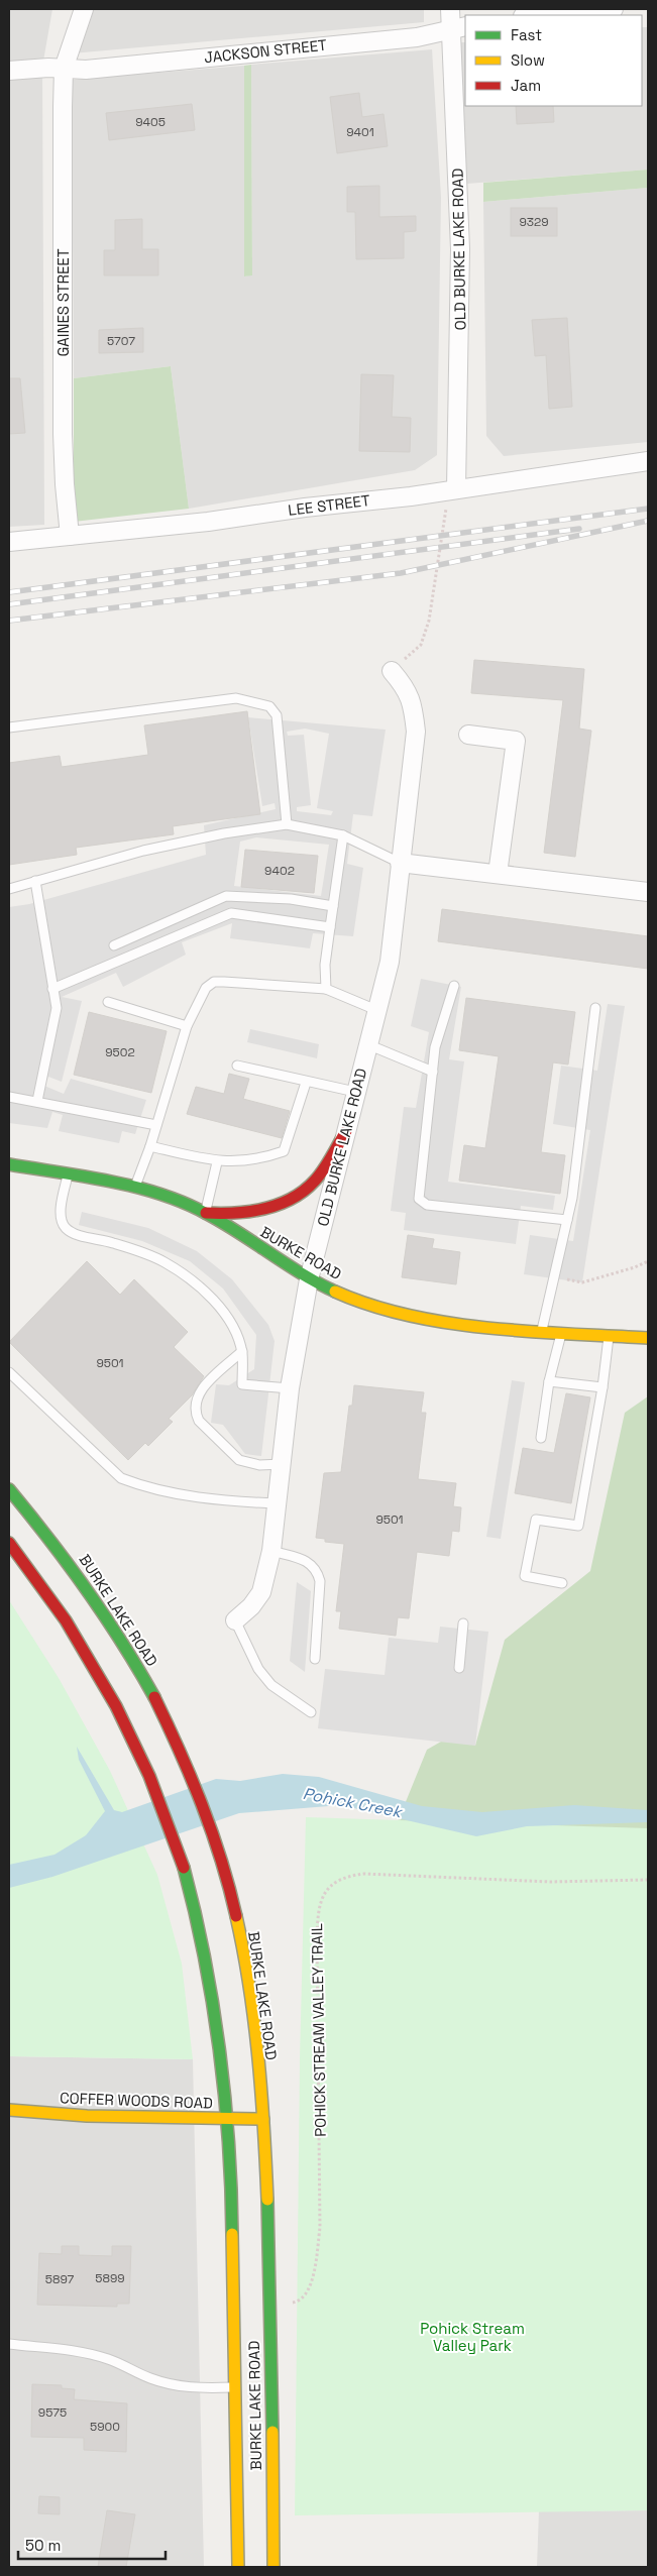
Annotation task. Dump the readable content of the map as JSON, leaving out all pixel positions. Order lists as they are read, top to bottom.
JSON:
{
  "streets": {
    "main road": ["BURKE ROAD", "BURKE LAKE ROAD", "COFFER WOODS ROAD"],
    "street": [
      "JACKSON STREET",
      "OLD BURKE LAKE ROAD",
      "GAINES STREET",
      "LEE STREET"
    ],
    "path": ["POHICK STREAM VALLEY TRAIL"]
  },
  "crossings": [
    ["JACKSON STREET", "OLD BURKE LAKE ROAD"],
    ["JACKSON STREET", "GAINES STREET"],
    ["OLD BURKE LAKE ROAD", "LEE STREET"],
    ["OLD BURKE LAKE ROAD", "BURKE ROAD"],
    ["GAINES STREET", "LEE STREET"],
    ["BURKE LAKE ROAD", "COFFER WOODS ROAD"]
  ],
  "water": ["Pohick Creek"],
  "parks": ["Pohick Stream Valley Park"],
  "house_numbers": [
    "9405",
    "9401",
    "9329",
    "5707",
    "9402",
    "9502",
    "9501",
    "9501",
    "5899",
    "5897",
    "9575",
    "5900"
  ],
  "legend": ["Fast", "Slow", "Jam"],
  "scale_bar": "50 m"
}
